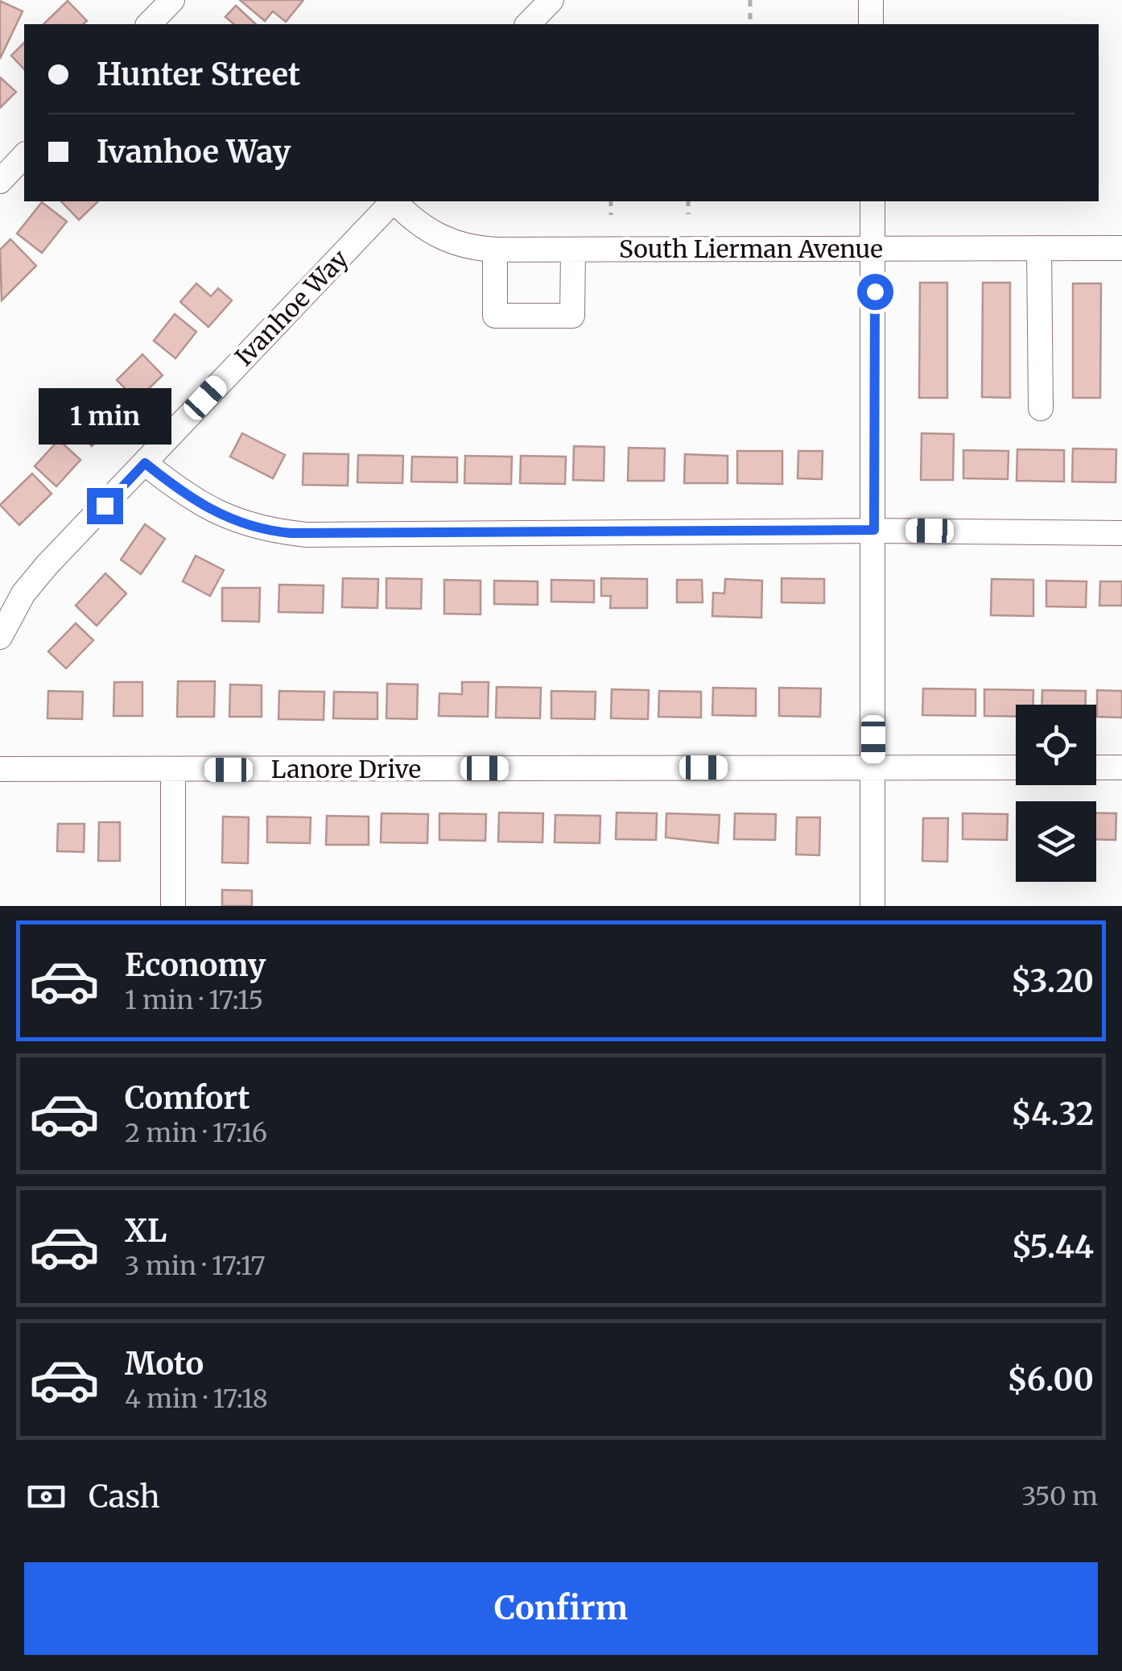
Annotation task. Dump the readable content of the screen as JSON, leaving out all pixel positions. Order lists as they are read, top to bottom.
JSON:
{
  "streets": {
    "street": ["South Lierman Avenue", "Ivanhoe Way", "Lanore Drive"]
  },
  "page": {
    "banner": ["Hunter Street", "Ivanhoe Way"],
    "bubble": "1 min",
    "list": [
      {
        "name": "Economy",
        "note": "1 min · 17:15",
        "value": "$3.20"
      },
      {
        "name": "Comfort",
        "note": "2 min · 17:16",
        "value": "$4.32"
      },
      {
        "name": "XL",
        "note": "3 min · 17:17",
        "value": "$5.44"
      },
      {
        "name": "Moto",
        "note": "4 min · 17:18",
        "value": "$6.00"
      }
    ],
    "pay": ["Cash", "350 m"],
    "buttons": "Confirm"
  }
}
